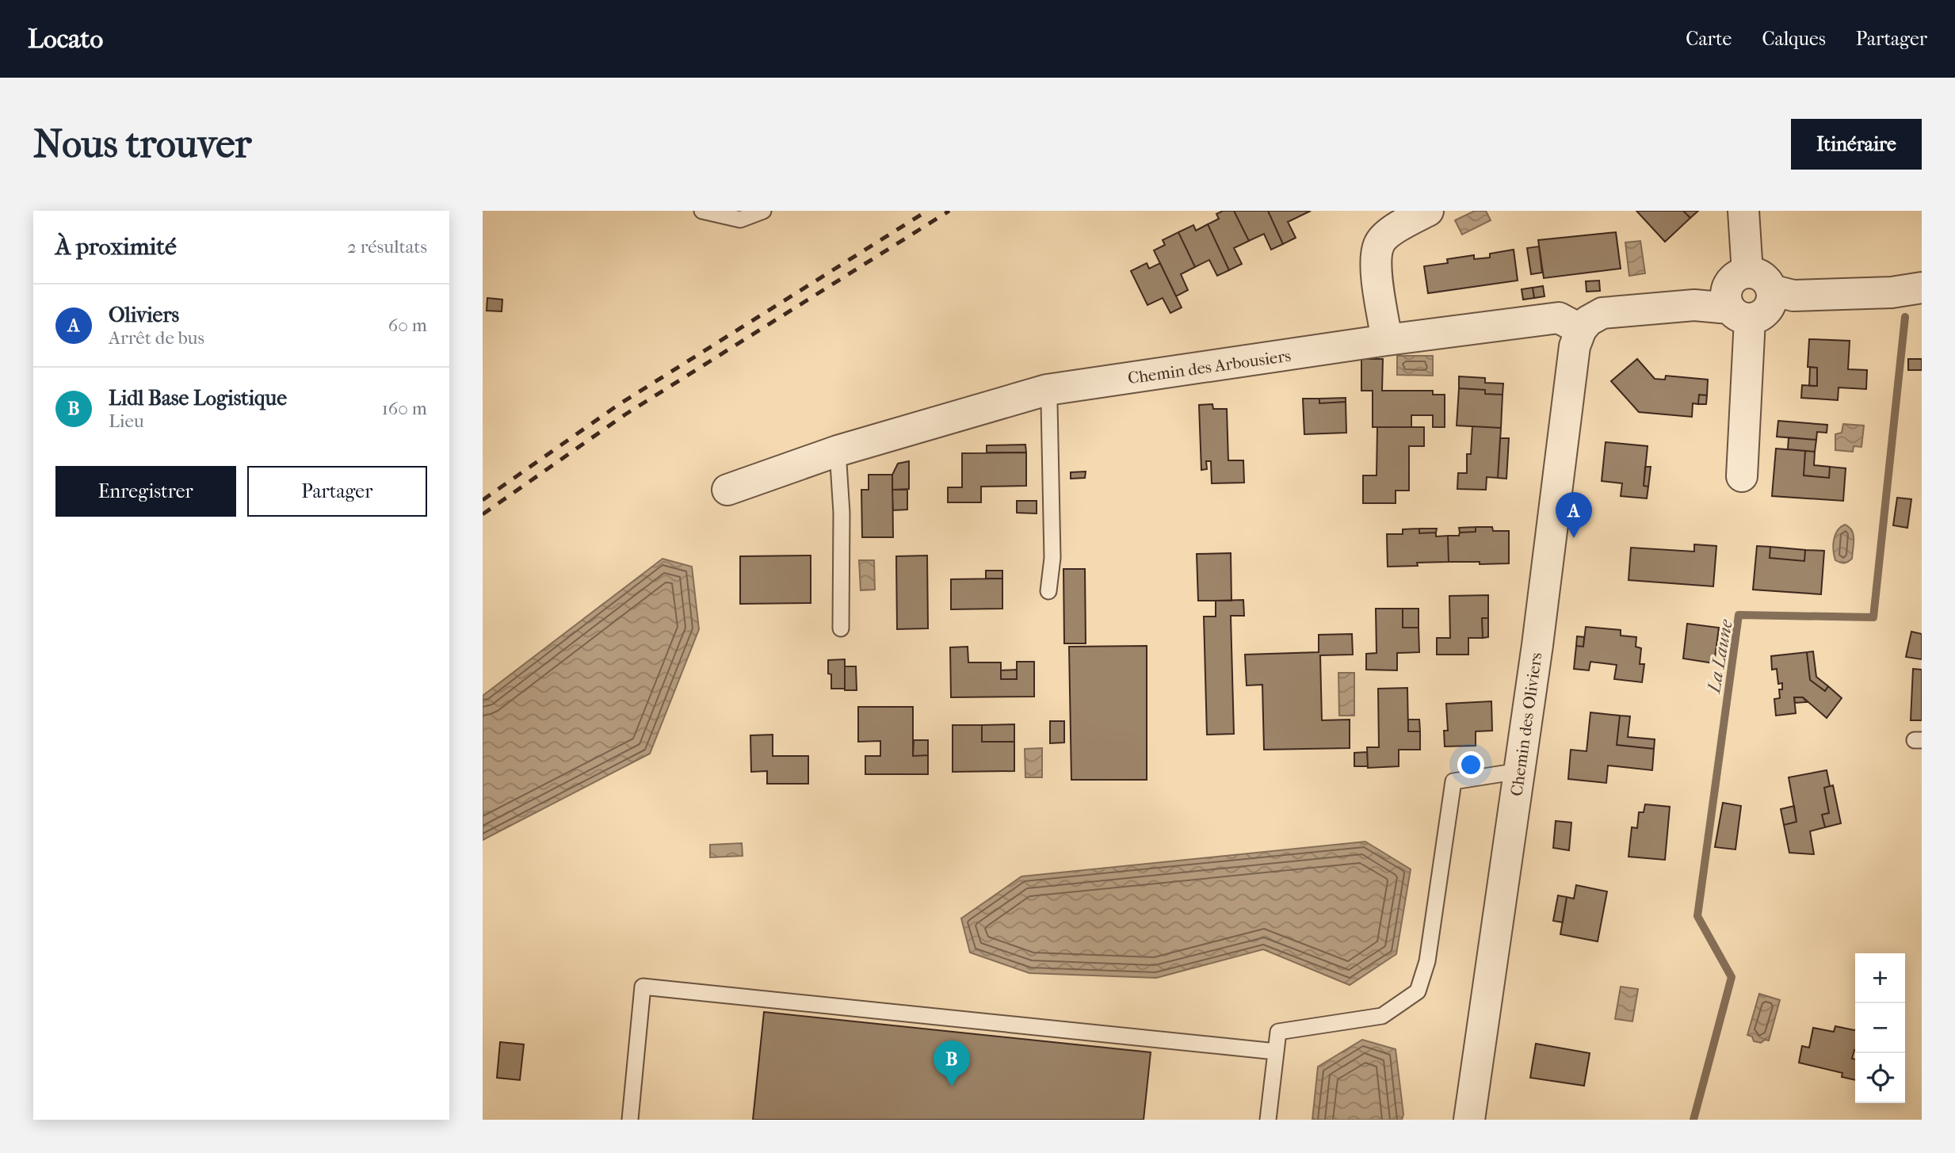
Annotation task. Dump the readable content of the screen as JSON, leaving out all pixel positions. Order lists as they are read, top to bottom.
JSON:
{
  "streets": {
    "street": ["Chemin des Arbousiers", "Chemin des Oliviers"]
  },
  "crossings": [
    ["Chemin des Arbousiers", "Chemin des Oliviers"]
  ],
  "water": ["La Laune"],
  "page": {
    "header": "Locato",
    "nav": ["Carte", "Calques", "Partager"],
    "buttons": [
      "Itinéraire",
      ["Enregistrer", "Partager"]
    ],
    "title": "Nous trouver",
    "heading": ["À proximité", "2 résultats"],
    "list": [
      {
        "mark": "A",
        "name": "Oliviers",
        "note": "Arrêt de bus",
        "value": "60 m"
      },
      {
        "mark": "B",
        "name": "Lidl Base Logistique",
        "note": "Lieu",
        "value": "160 m"
      }
    ],
    "pins": ["A", "B"],
    "map_buttons": ["+", "−"]
  }
}
